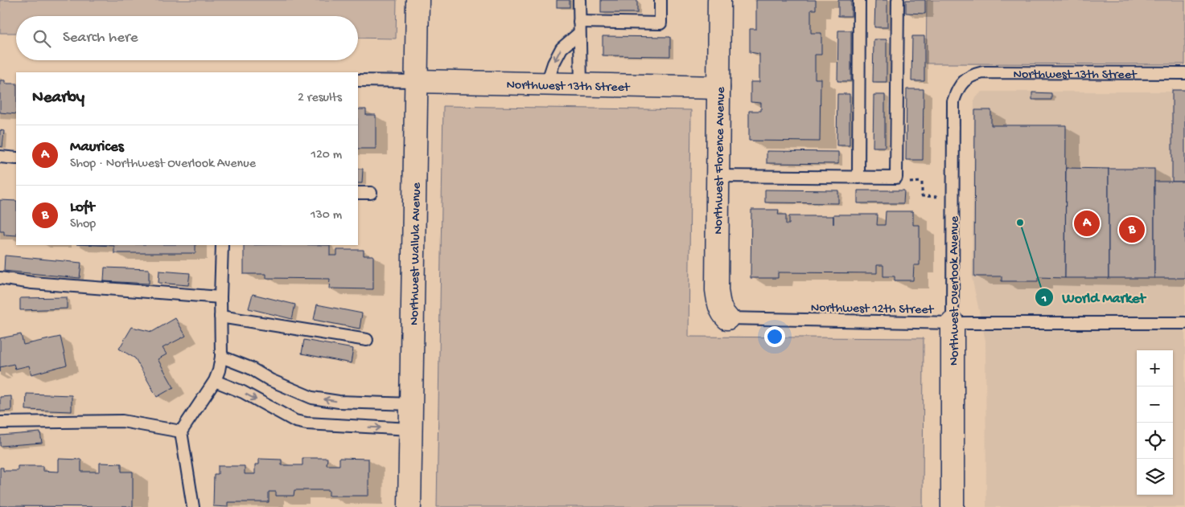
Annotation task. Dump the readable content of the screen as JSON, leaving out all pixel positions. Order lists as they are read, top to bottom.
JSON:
{
  "streets": {
    "street": [
      "Northwest 13th Street",
      "Northwest Florence Avenue",
      "Northwest Wallula Avenue",
      "Northwest Overlook Avenue"
    ],
    "lane": ["Northwest 12th Street"]
  },
  "crossings": [
    ["Northwest 13th Street", "Northwest Florence Avenue"],
    ["Northwest 13th Street", "Northwest Wallula Avenue"],
    ["Northwest 13th Street", "Northwest Overlook Avenue"],
    ["Northwest Florence Avenue", "Northwest 12th Street"],
    ["Northwest Overlook Avenue", "Northwest 12th Street"]
  ],
  "places": ["World Market"],
  "page": {
    "search": "Search here",
    "heading": ["Nearby", "2 results"],
    "list": [
      {
        "mark": "A",
        "name": "Maurices",
        "note": "Shop · Northwest Overlook Avenue",
        "value": "120 m"
      },
      {
        "mark": "B",
        "name": "Loft",
        "note": "Shop",
        "value": "130 m"
      }
    ],
    "pins": ["A", "B"],
    "map_buttons": ["+", "−"]
  }
}
